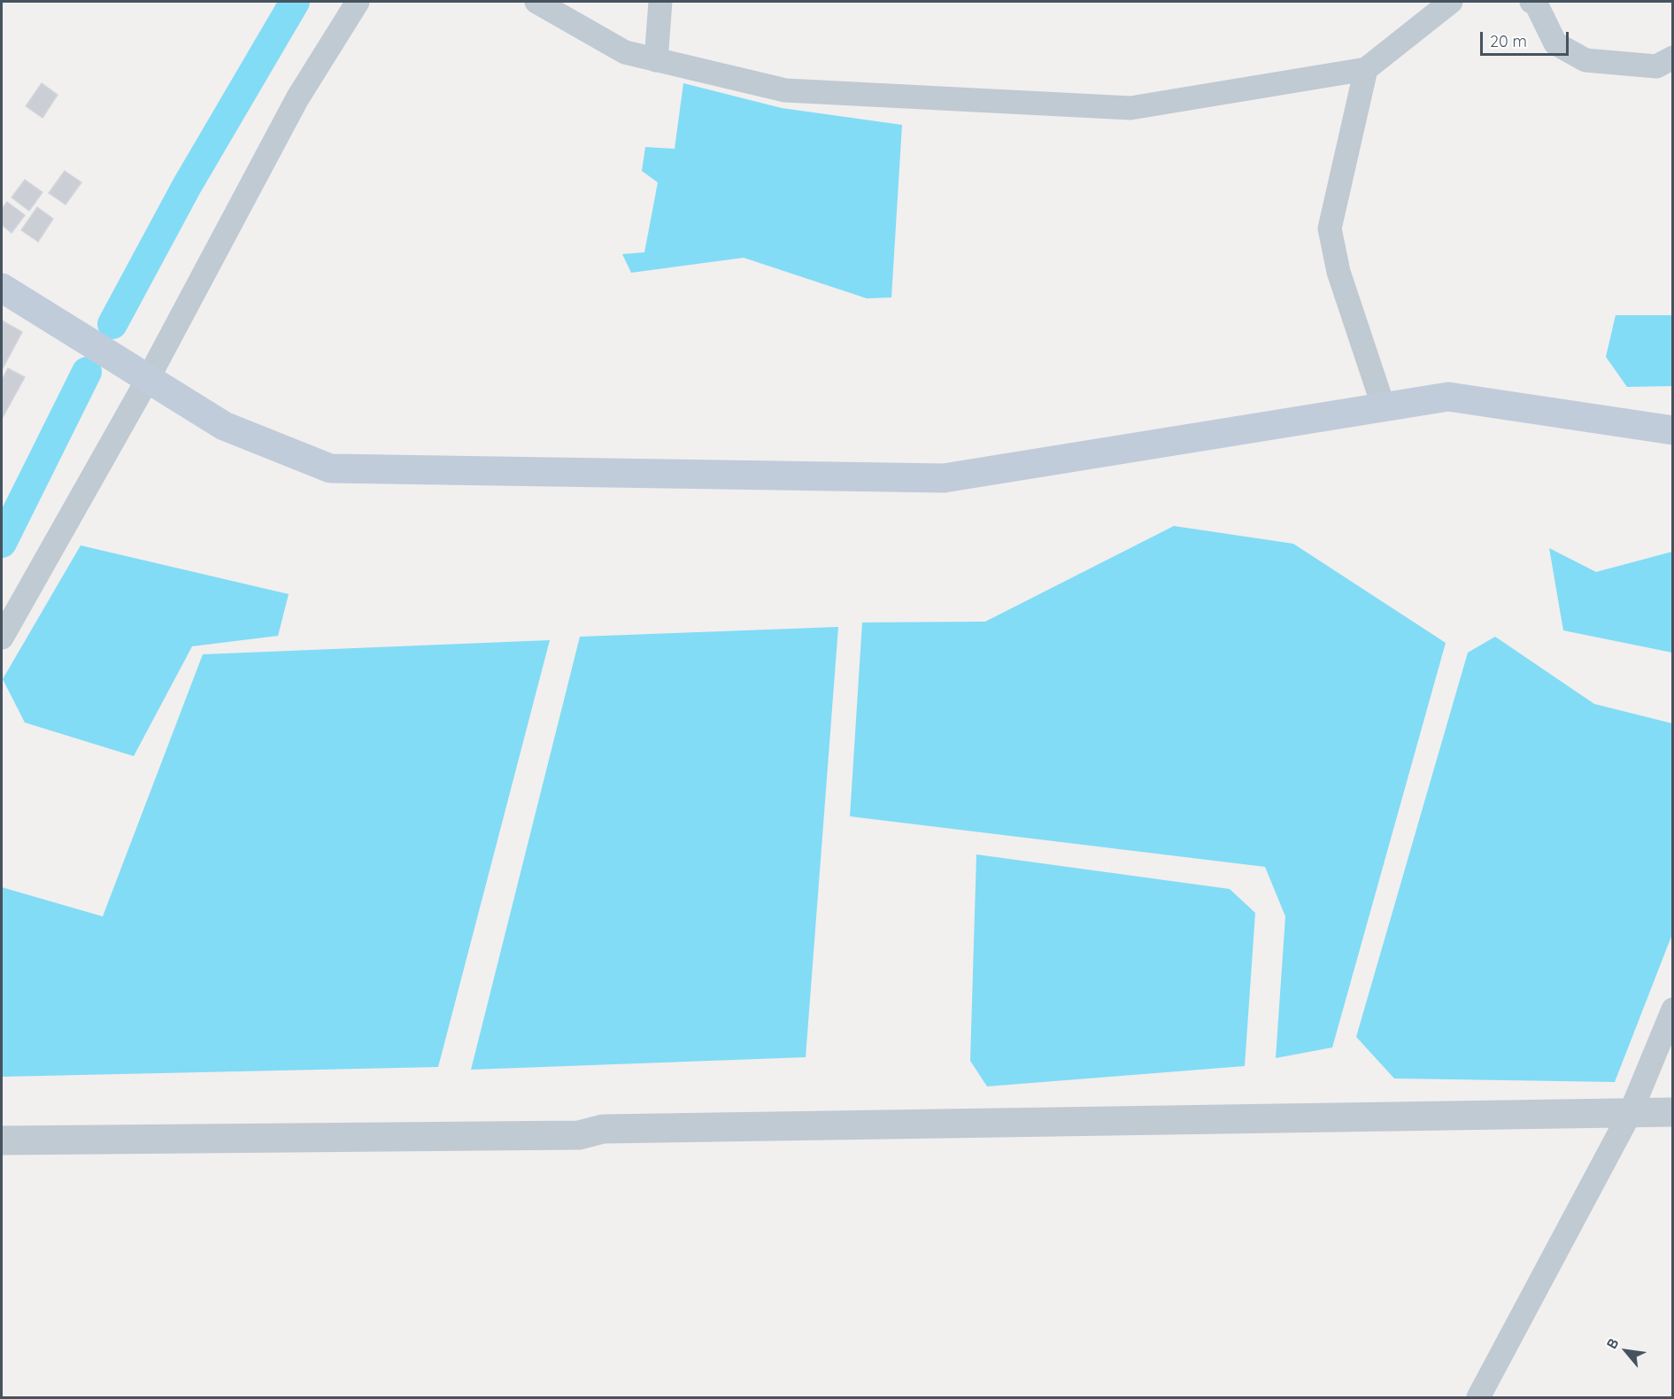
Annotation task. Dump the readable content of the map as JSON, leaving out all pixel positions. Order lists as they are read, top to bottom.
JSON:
{
  "scale_bar": "20 m",
  "north": "top left"
}
